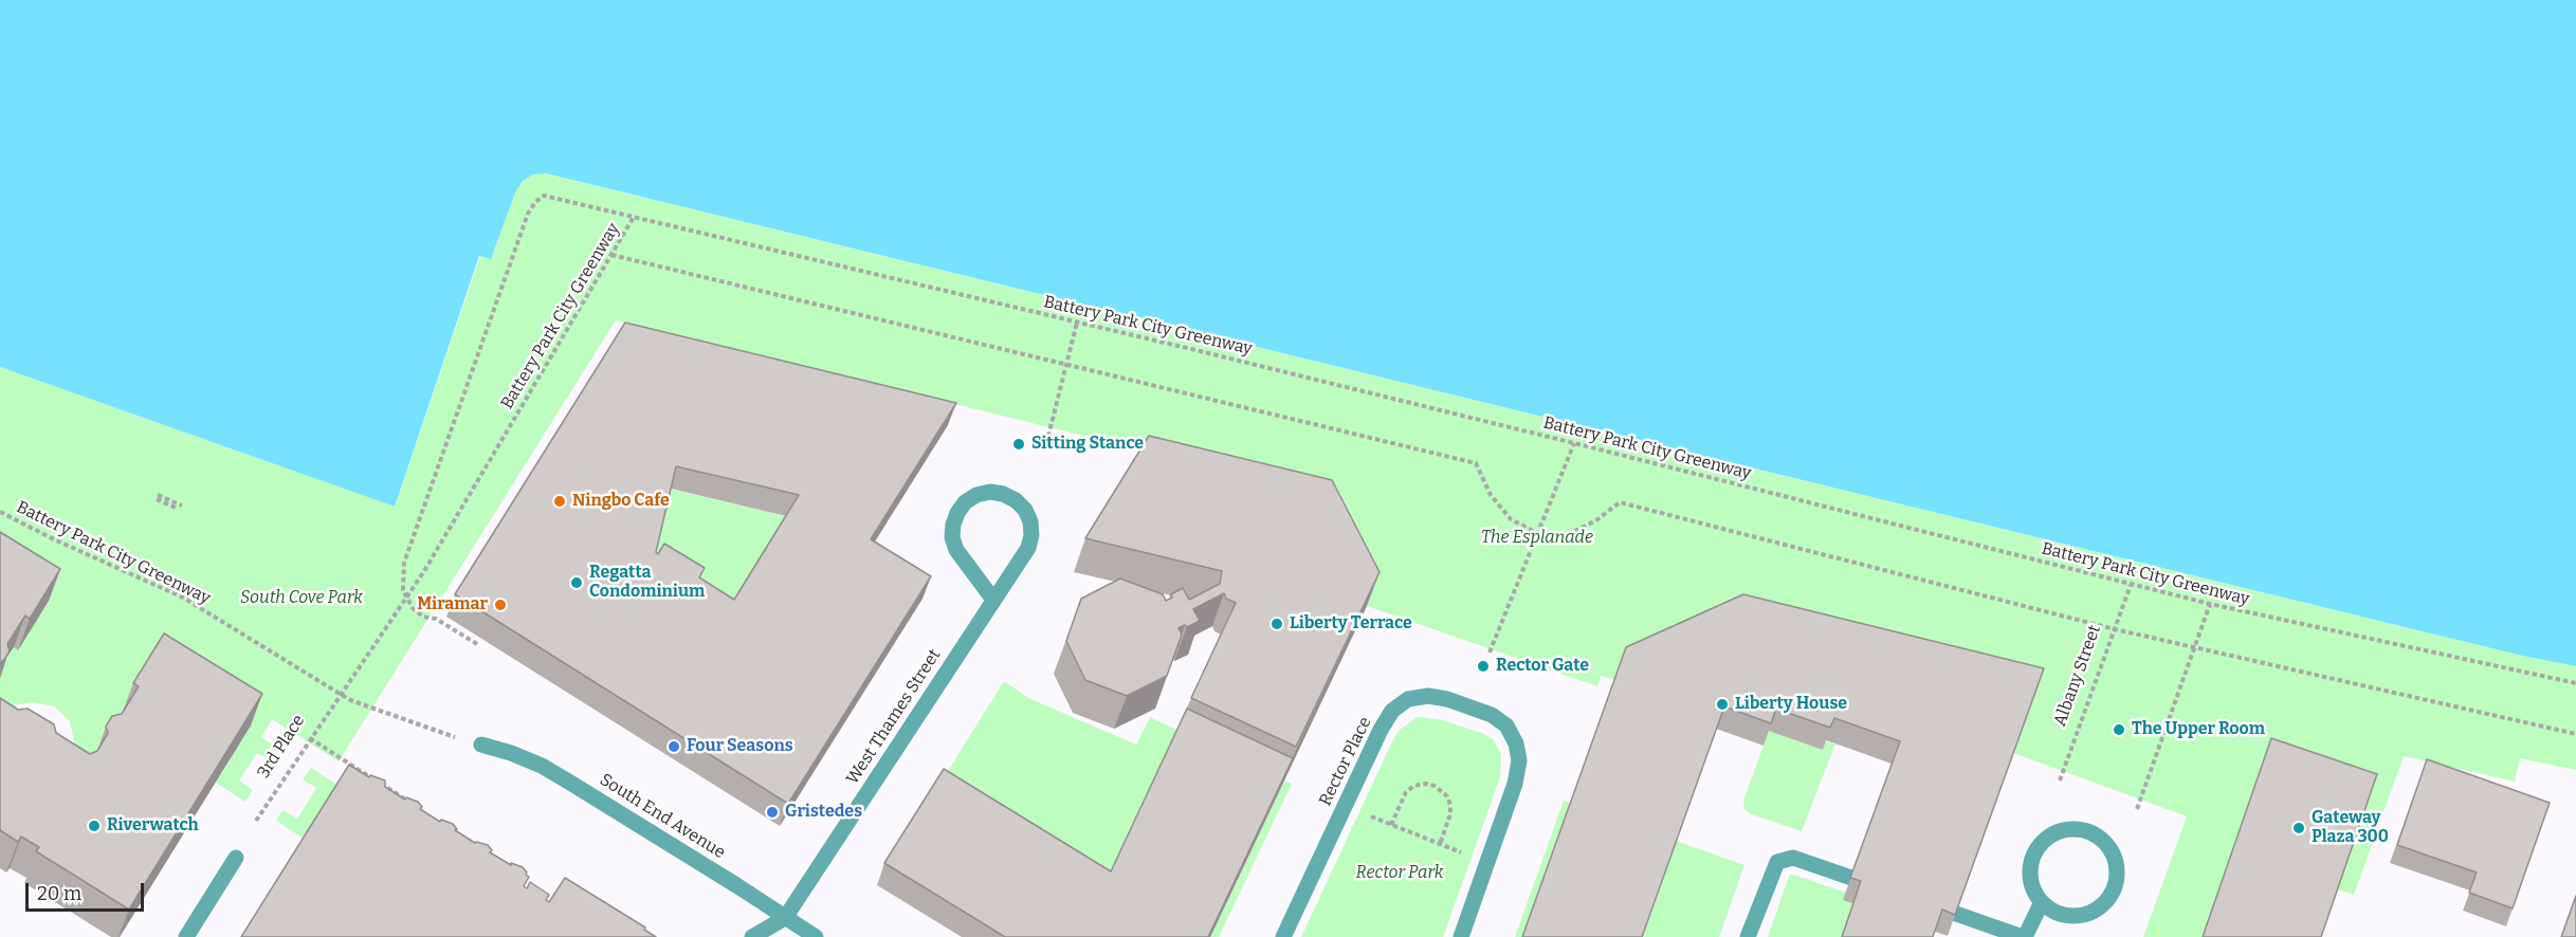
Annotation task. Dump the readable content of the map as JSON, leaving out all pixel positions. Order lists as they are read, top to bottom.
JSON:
{
  "streets": {
    "street": ["West Thames Street", "Rector Place", "South End Avenue"],
    "path": ["Battery Park City Greenway", "Albany Street", "3rd Place"]
  },
  "crossings": [
    ["Battery Park City Greenway", "Albany Street"],
    ["Battery Park City Greenway", "3rd Place"],
    ["West Thames Street", "South End Avenue"]
  ],
  "parks": ["The Esplanade", "South Cove Park", "Rector Park"],
  "places": [
    "Sitting Stance",
    "Ningbo Cafe",
    "Regatta Condominium",
    "Miramar",
    "Liberty Terrace",
    "Rector Gate",
    "Liberty House",
    "The Upper Room",
    "Four Seasons",
    "Gristedes",
    "Riverwatch",
    "Gateway Plaza 300"
  ],
  "scale_bar": "20 m"
}
